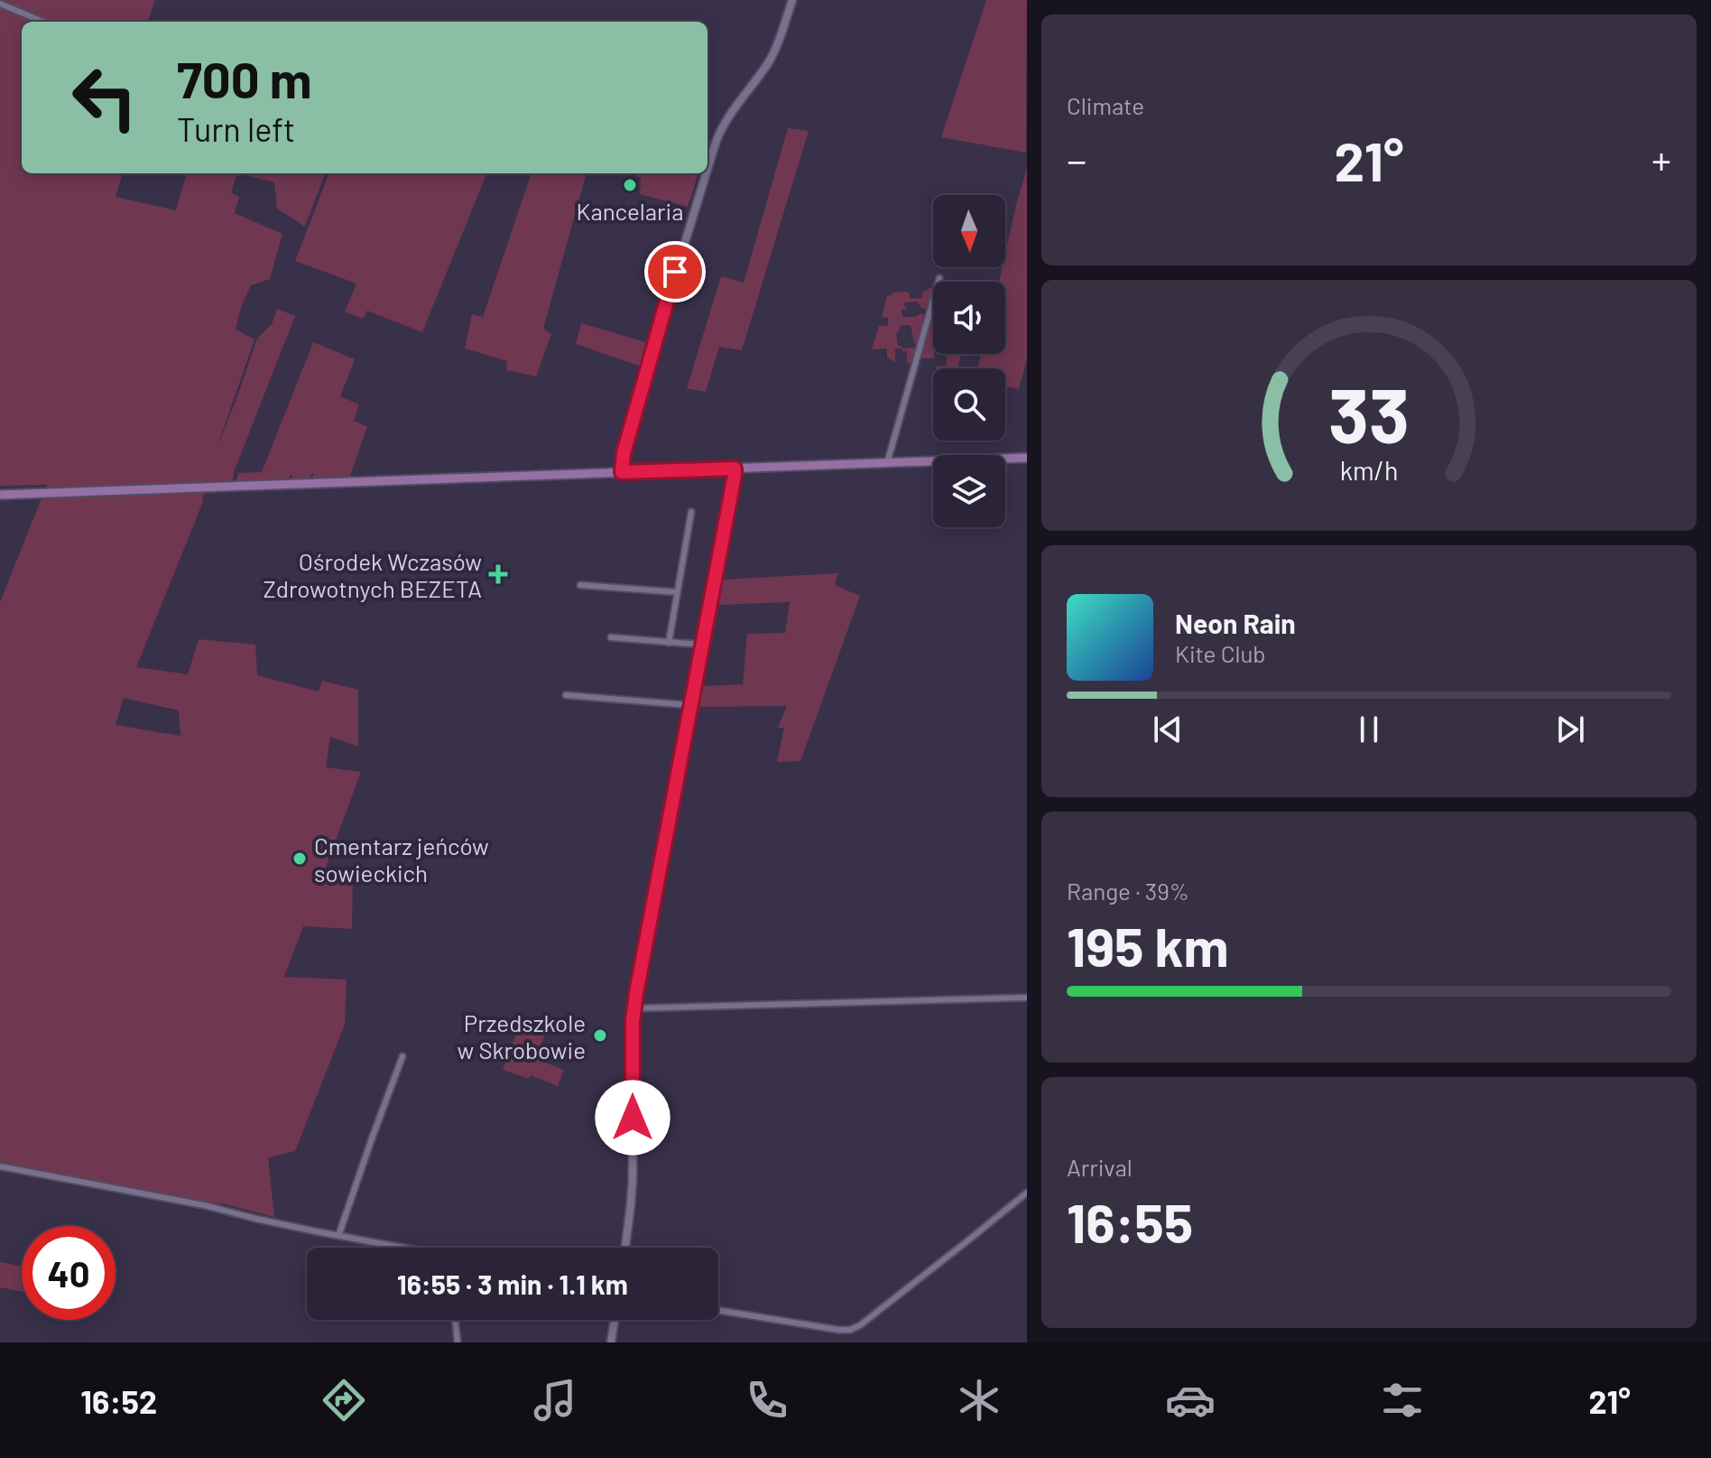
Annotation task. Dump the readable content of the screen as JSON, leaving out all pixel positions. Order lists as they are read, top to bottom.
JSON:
{
  "places": {
    "other": ["Kancelaria", "Cmentarz jeńców sowieckich", "Przedszkole w Skrobowie"],
    "health": ["Ośrodek Wczasów Zdrowotnych BEZETA"]
  },
  "north": "bottom",
  "page": {
    "tile": [
      "Climate",
      ["Range · 39%", "195 km"],
      ["Arrival", "16:55"]
    ],
    "turn": ["700 m", "Turn left"],
    "heat": ["−", "21°", "+"],
    "song": ["Neon Rain", "Kite Club"],
    "limit": "40",
    "trip": "16:55 · 3 min · 1.1 km",
    "tabs": ["16:52", "21°"],
    "gauge": ["33", "km/h"]
  }
}
